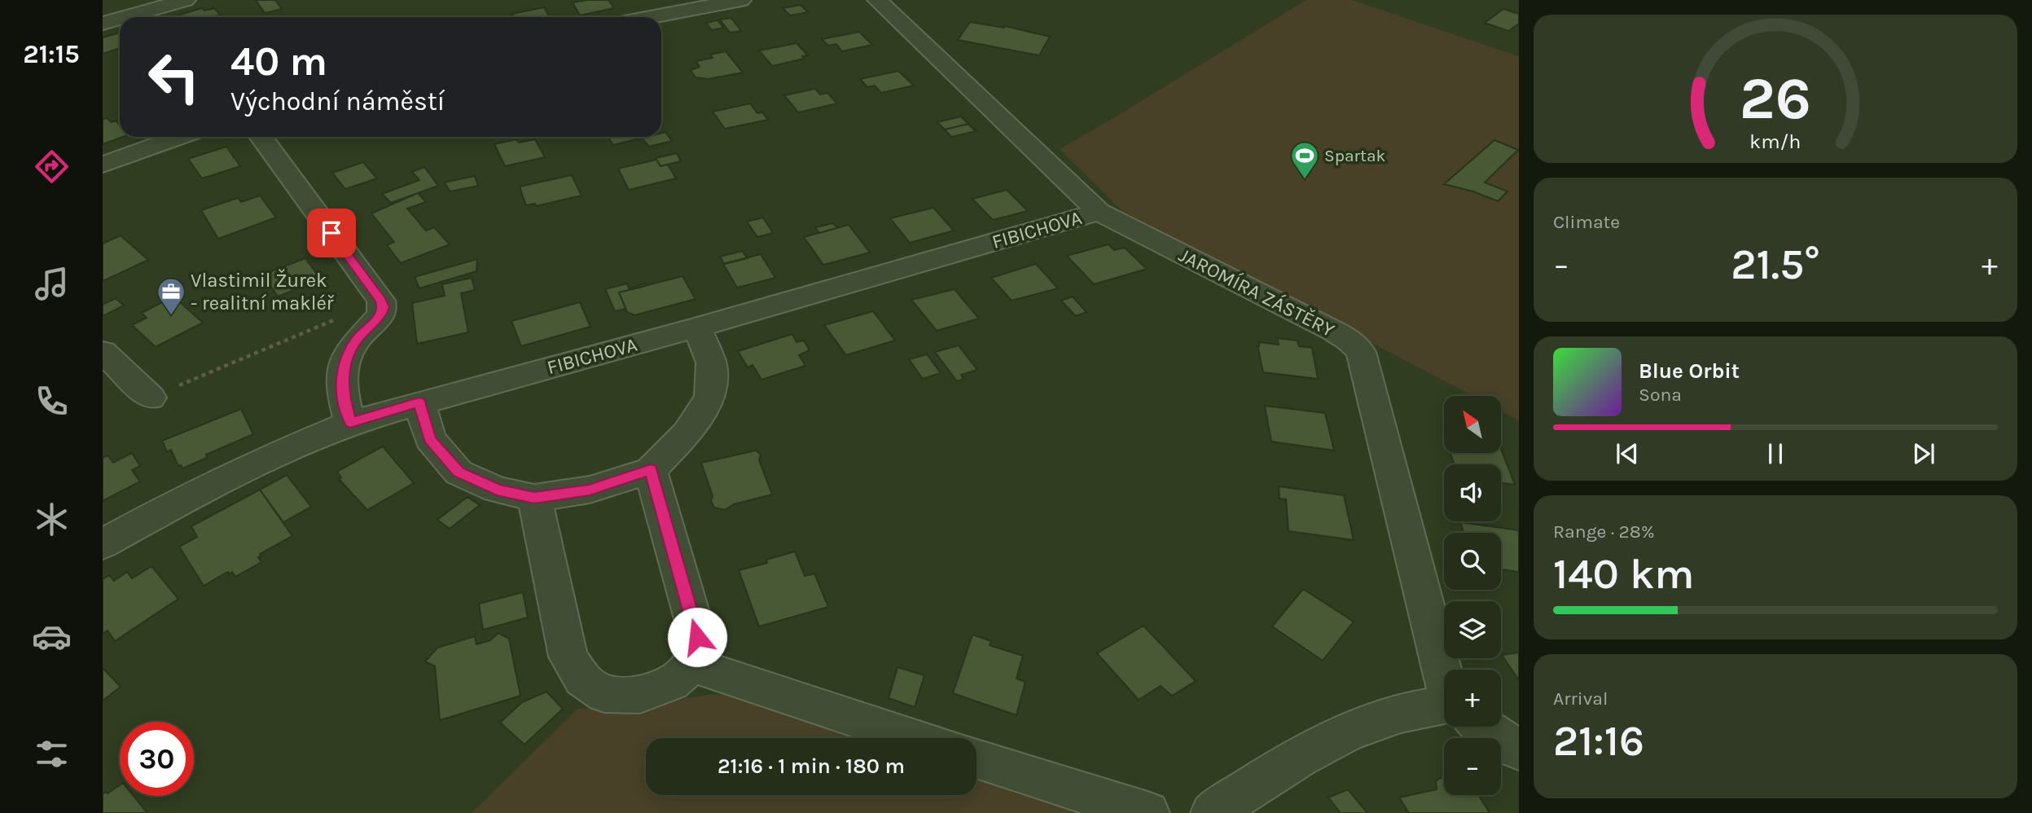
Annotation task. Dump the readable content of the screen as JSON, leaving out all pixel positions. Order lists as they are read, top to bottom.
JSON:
{
  "streets": {
    "street": ["FIBICHOVA", "JAROMÍRA ZÁSTĚRY"]
  },
  "crossings": [
    ["FIBICHOVA", "JAROMÍRA ZÁSTĚRY"]
  ],
  "places": {
    "sports": ["Spartak"],
    "office": ["Vlastimil Žurek - realitní makléř"]
  },
  "north": "top left",
  "page": {
    "tabs": "21:15",
    "turn": ["40 m", "Východní náměstí"],
    "tile": [
      "Climate",
      ["Range · 28%", "140 km"],
      ["Arrival", "21:16"]
    ],
    "heat": ["−", "21.5°", "+"],
    "song": ["Blue Orbit", "Sona"],
    "map_buttons": ["+", "−"],
    "limit": "30",
    "trip": "21:16 · 1 min · 180 m",
    "gauge": ["26", "km/h"]
  }
}
